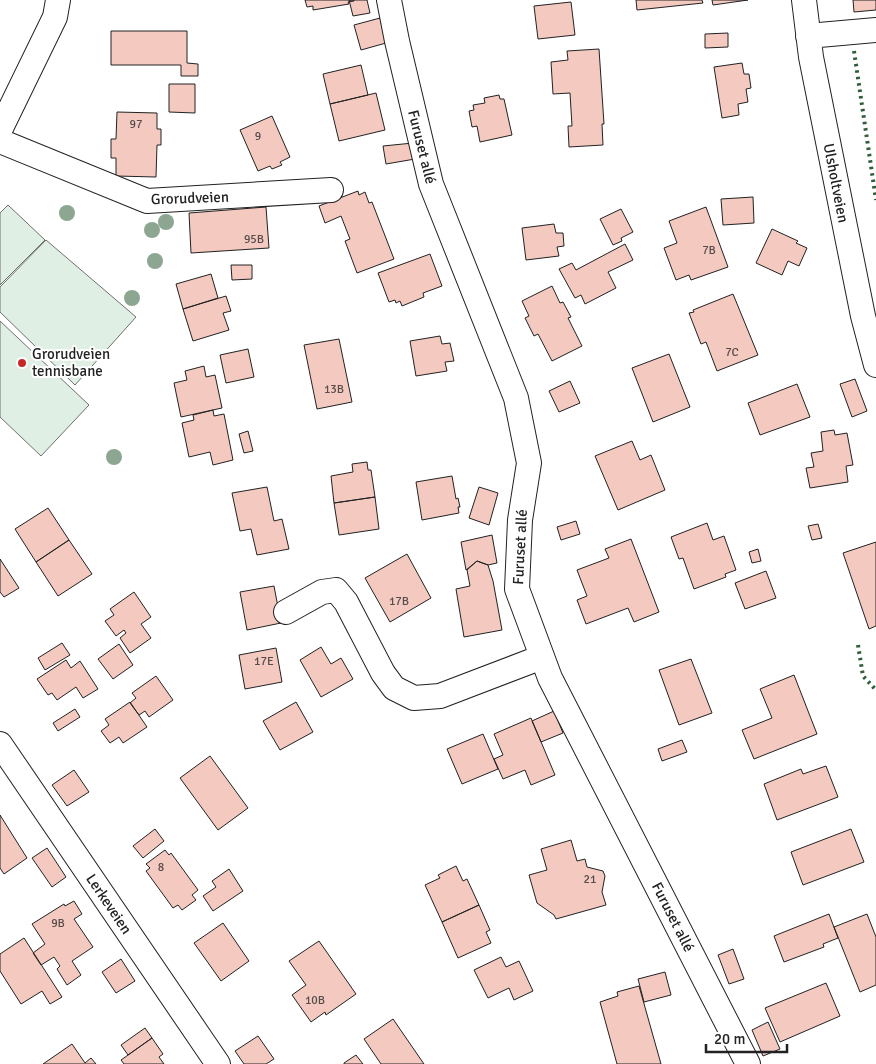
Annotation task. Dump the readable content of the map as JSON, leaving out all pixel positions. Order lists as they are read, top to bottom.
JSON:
{
  "streets": {
    "street": [
      "Furuset allé",
      "Ulsholtveien",
      "Grorudveien",
      "Lerkeveien"
    ]
  },
  "places": ["Grorudveien tennisbane"],
  "house_numbers": [
    "97",
    "9",
    "95B",
    "7B",
    "7C",
    "13B",
    "17B",
    "17E",
    "8",
    "21",
    "9B",
    "10B"
  ],
  "scale_bar": "20 m"
}
